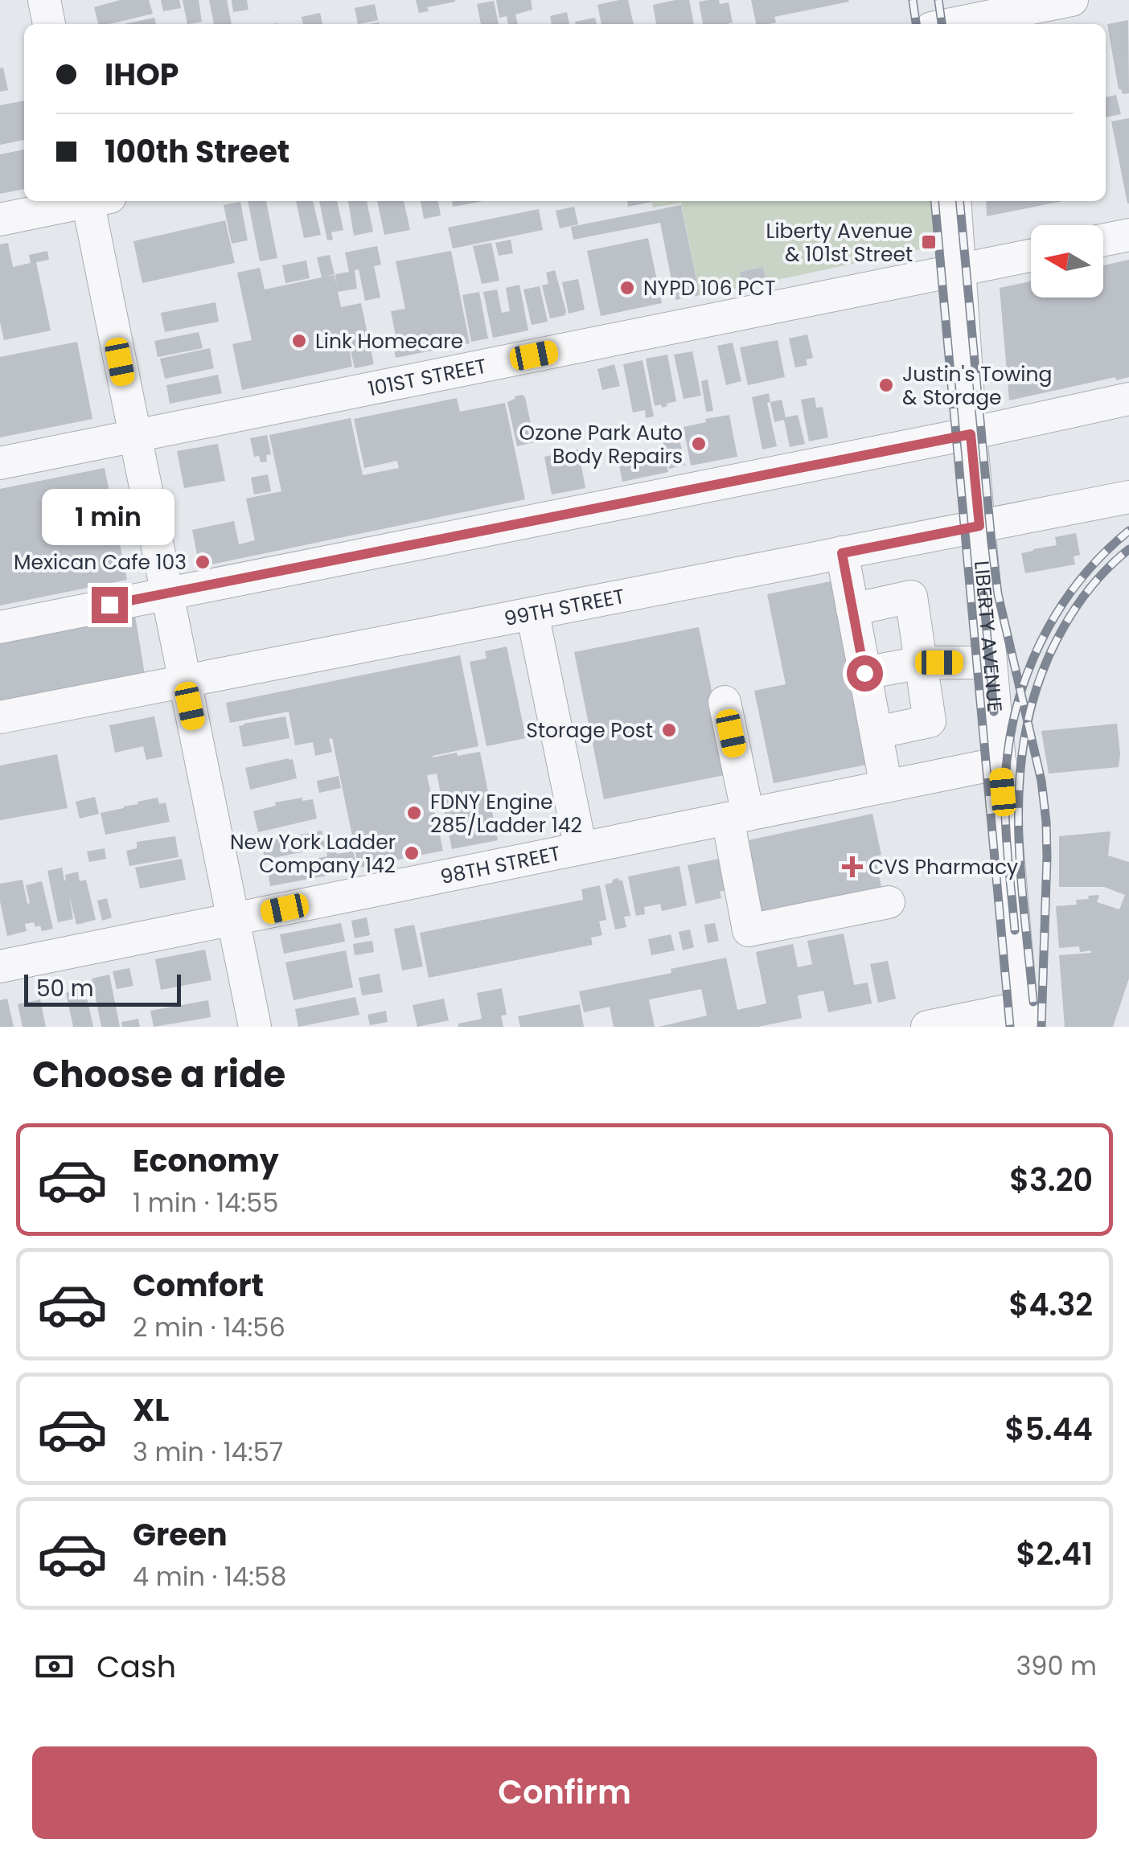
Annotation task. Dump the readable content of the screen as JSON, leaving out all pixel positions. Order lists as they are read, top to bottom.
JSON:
{
  "streets": {
    "street": [
      "101ST STREET",
      "99TH STREET",
      "LIBERTY AVENUE",
      "98TH STREET"
    ]
  },
  "crossings": [
    ["101ST STREET", "LIBERTY AVENUE"],
    ["99TH STREET", "LIBERTY AVENUE"],
    ["LIBERTY AVENUE", "98TH STREET"]
  ],
  "places": {
    "transit": ["Liberty Avenue & 101st Street"],
    "other": [
      "NYPD 106 PCT",
      "Link Homecare",
      "Justin's Towing & Storage",
      "Ozone Park Auto Body Repairs",
      "Mexican Cafe 103",
      "Storage Post",
      "FDNY Engine 285/Ladder 142",
      "New York Ladder Company 142"
    ],
    "health": ["CVS Pharmacy"]
  },
  "scale_bar": "50 m",
  "north": "left",
  "page": {
    "banner": ["IHOP", "100th Street"],
    "bubble": "1 min",
    "scale": "50 m",
    "heading": "Choose a ride",
    "list": [
      {
        "name": "Economy",
        "note": "1 min · 14:55",
        "value": "$3.20"
      },
      {
        "name": "Comfort",
        "note": "2 min · 14:56",
        "value": "$4.32"
      },
      {
        "name": "XL",
        "note": "3 min · 14:57",
        "value": "$5.44"
      },
      {
        "name": "Green",
        "note": "4 min · 14:58",
        "value": "$2.41"
      }
    ],
    "pay": ["Cash", "390 m"],
    "buttons": "Confirm"
  }
}
